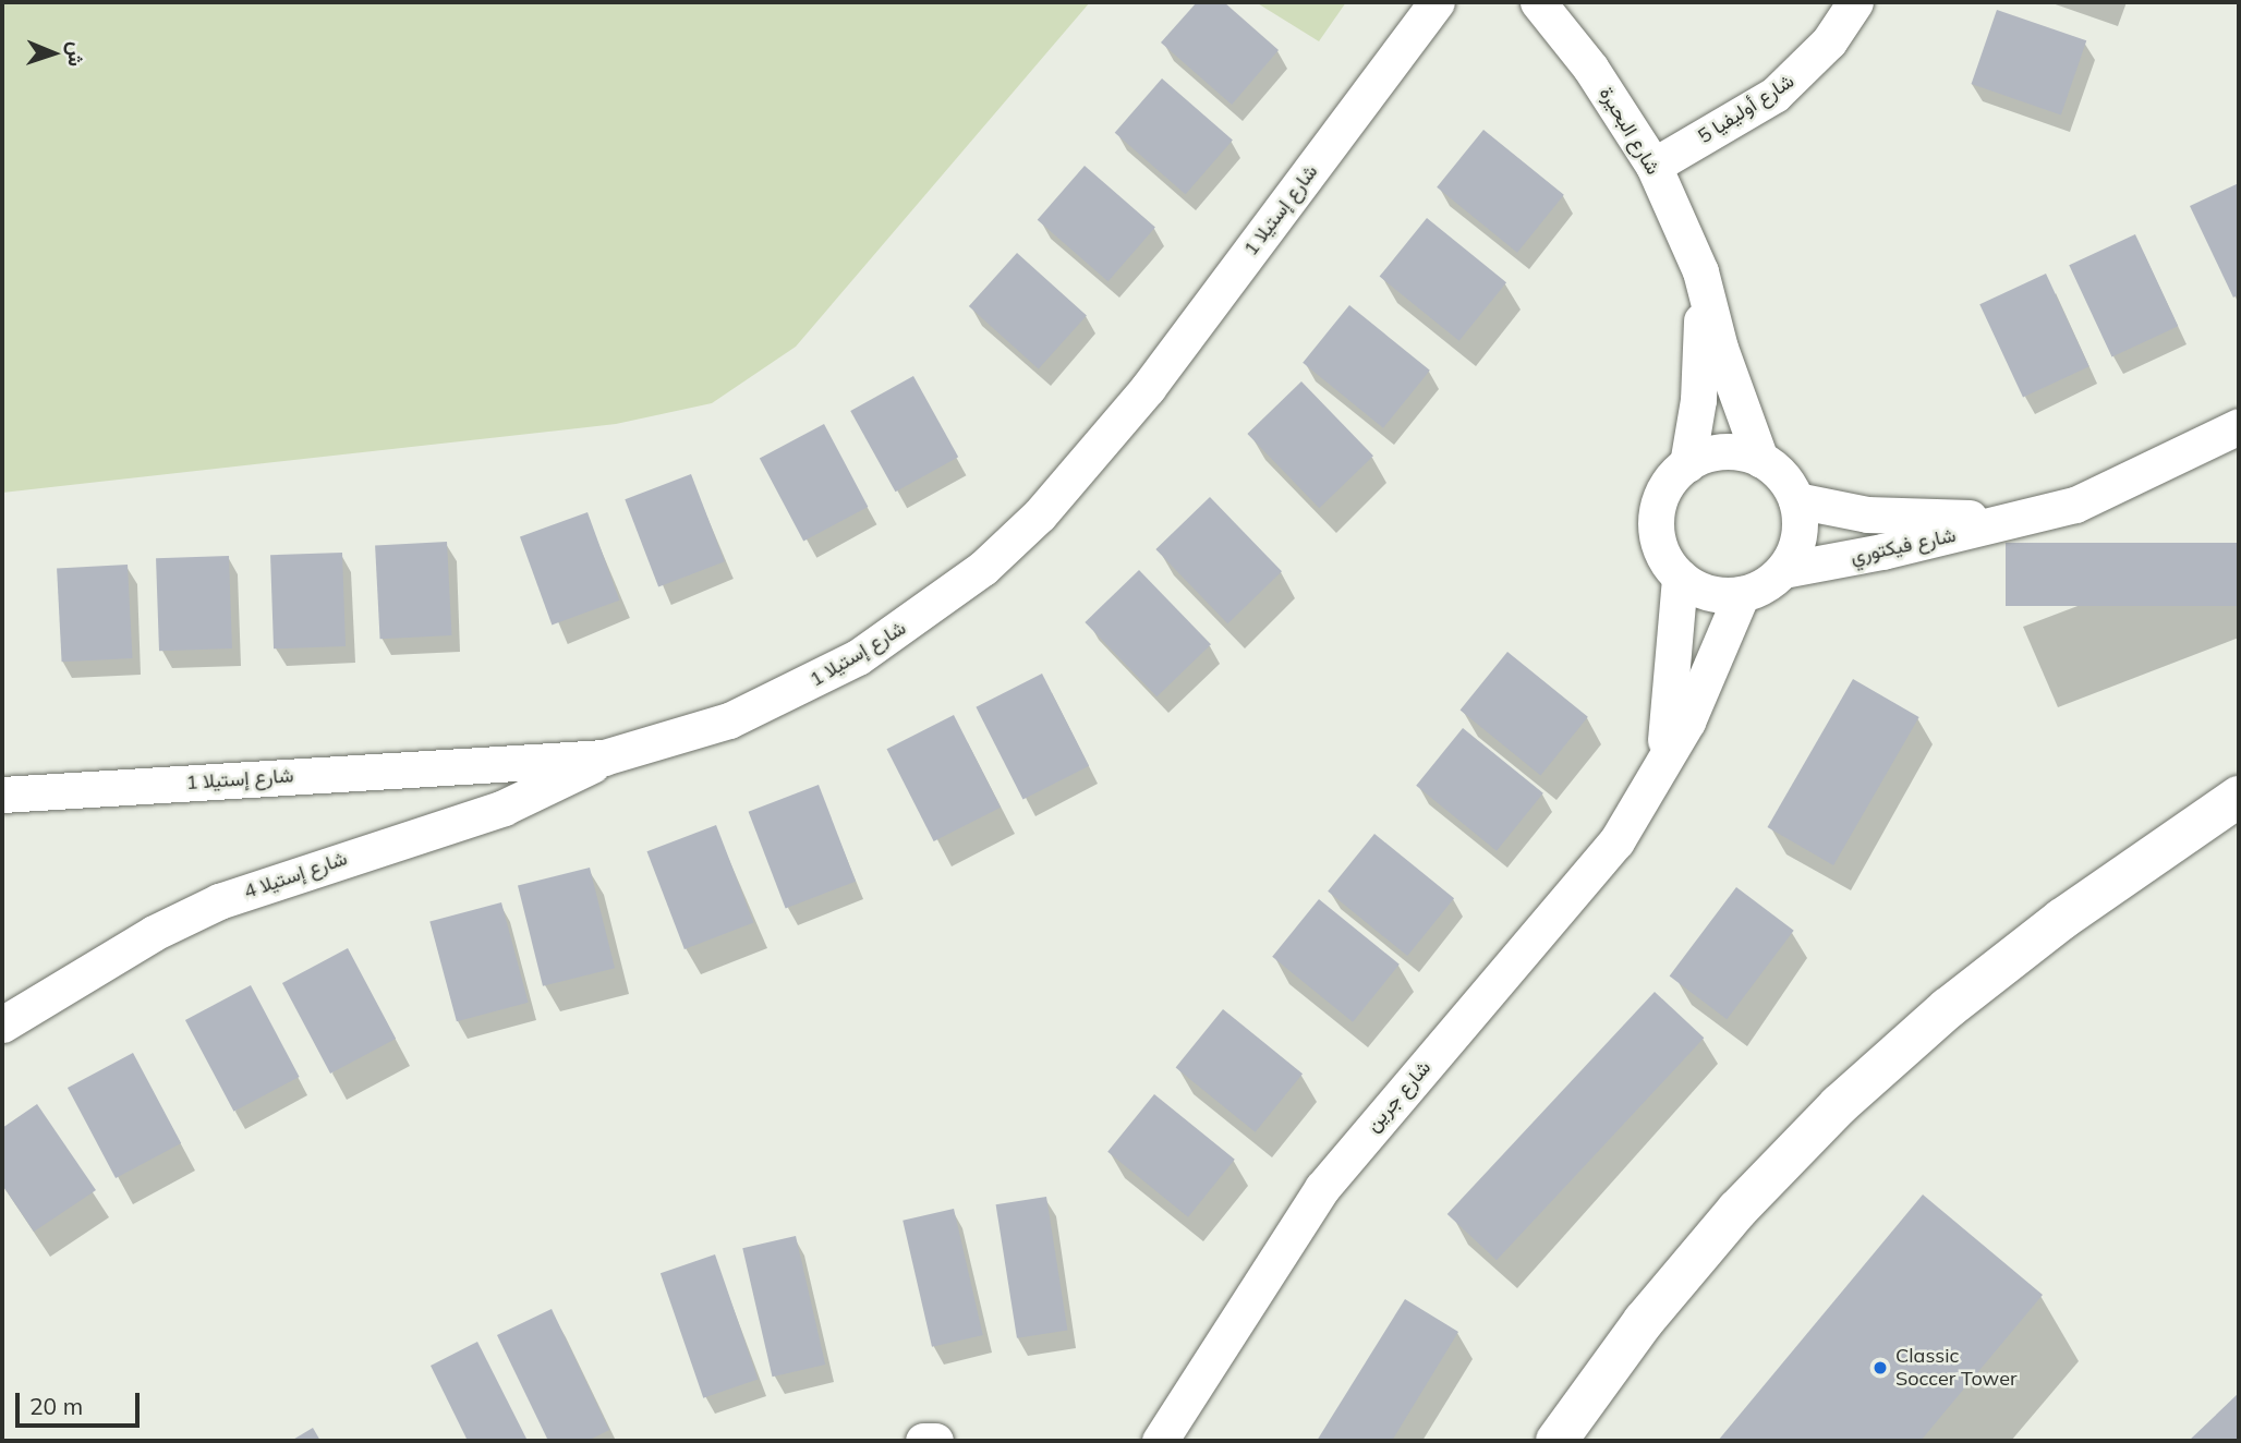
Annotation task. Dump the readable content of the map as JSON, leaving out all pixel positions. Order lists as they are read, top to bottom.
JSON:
{
  "streets": {
    "street": [
      "شارع أوليفيا 5",
      "شارع البحيرة",
      "شارع إستيلا 1",
      "شارع فيكتوري",
      "شارع إستيلا 4",
      "شارع جرين"
    ]
  },
  "crossings": [
    ["شارع أوليفيا 5", "شارع البحيرة"],
    ["شارع البحيرة", "شارع فيكتوري"],
    ["شارع البحيرة", "شارع جرين"],
    ["شارع إستيلا 1", "شارع إستيلا 4"],
    ["شارع فيكتوري", "شارع جرين"]
  ],
  "places": ["Classic Soccer Tower"],
  "scale_bar": "20 m",
  "north": "right"
}
